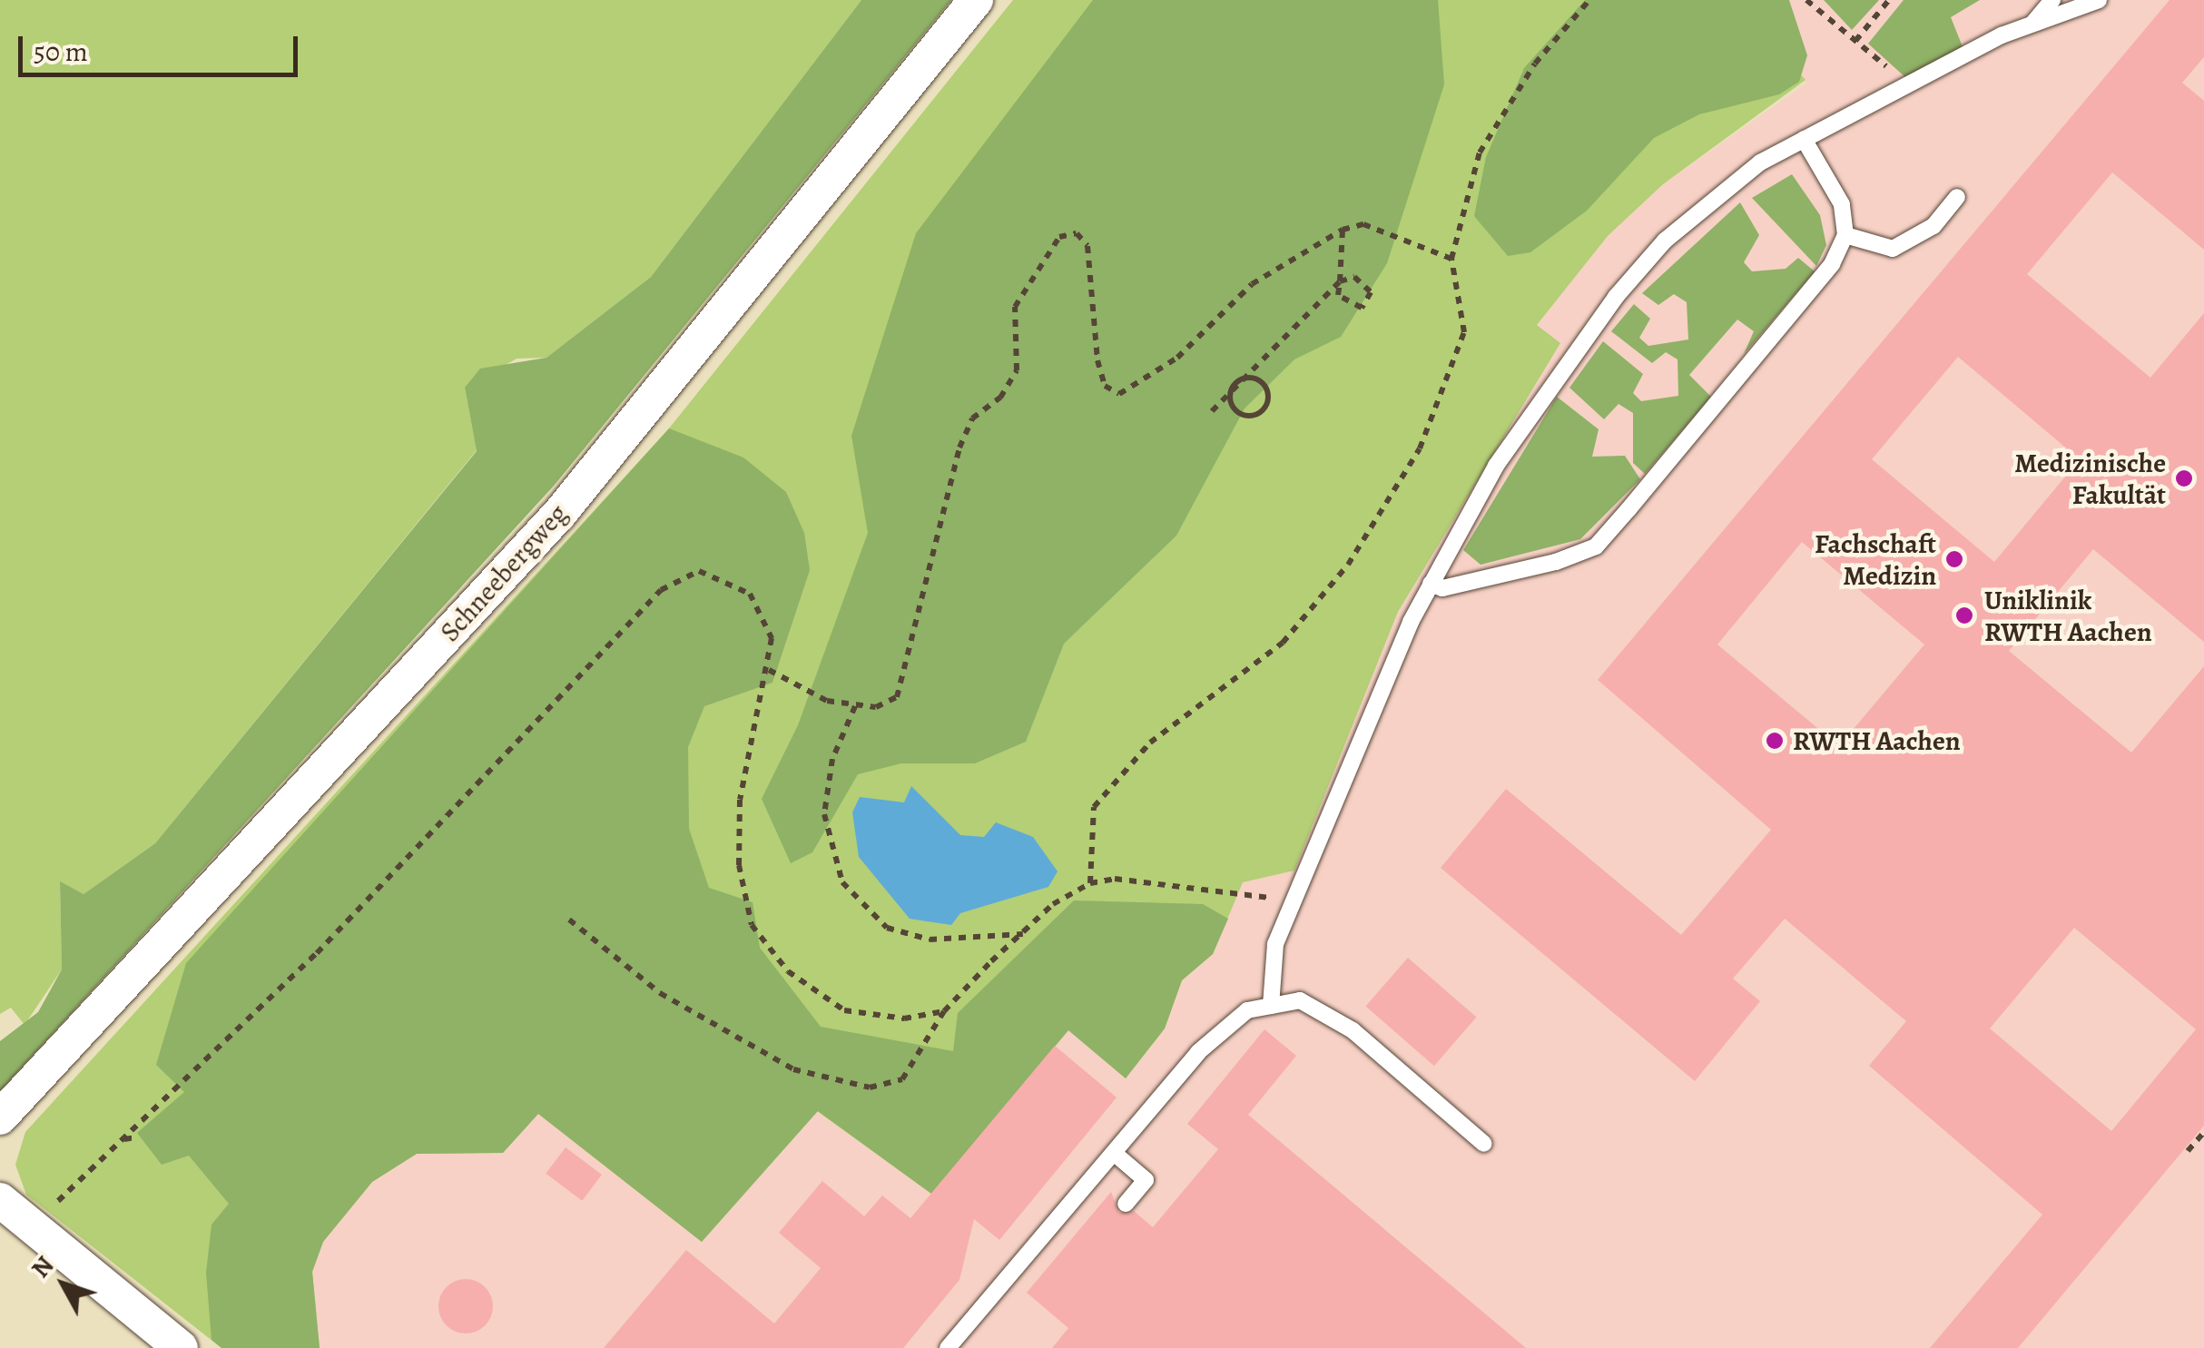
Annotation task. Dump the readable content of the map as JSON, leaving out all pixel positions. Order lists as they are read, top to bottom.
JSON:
{
  "streets": {
    "street": ["Schneebergweg"]
  },
  "places": [
    "Medizinische Fakultät",
    "Fachschaft Medizin",
    "Uniklinik RWTH Aachen",
    "RWTH Aachen"
  ],
  "scale_bar": "50 m",
  "north": "top left"
}
